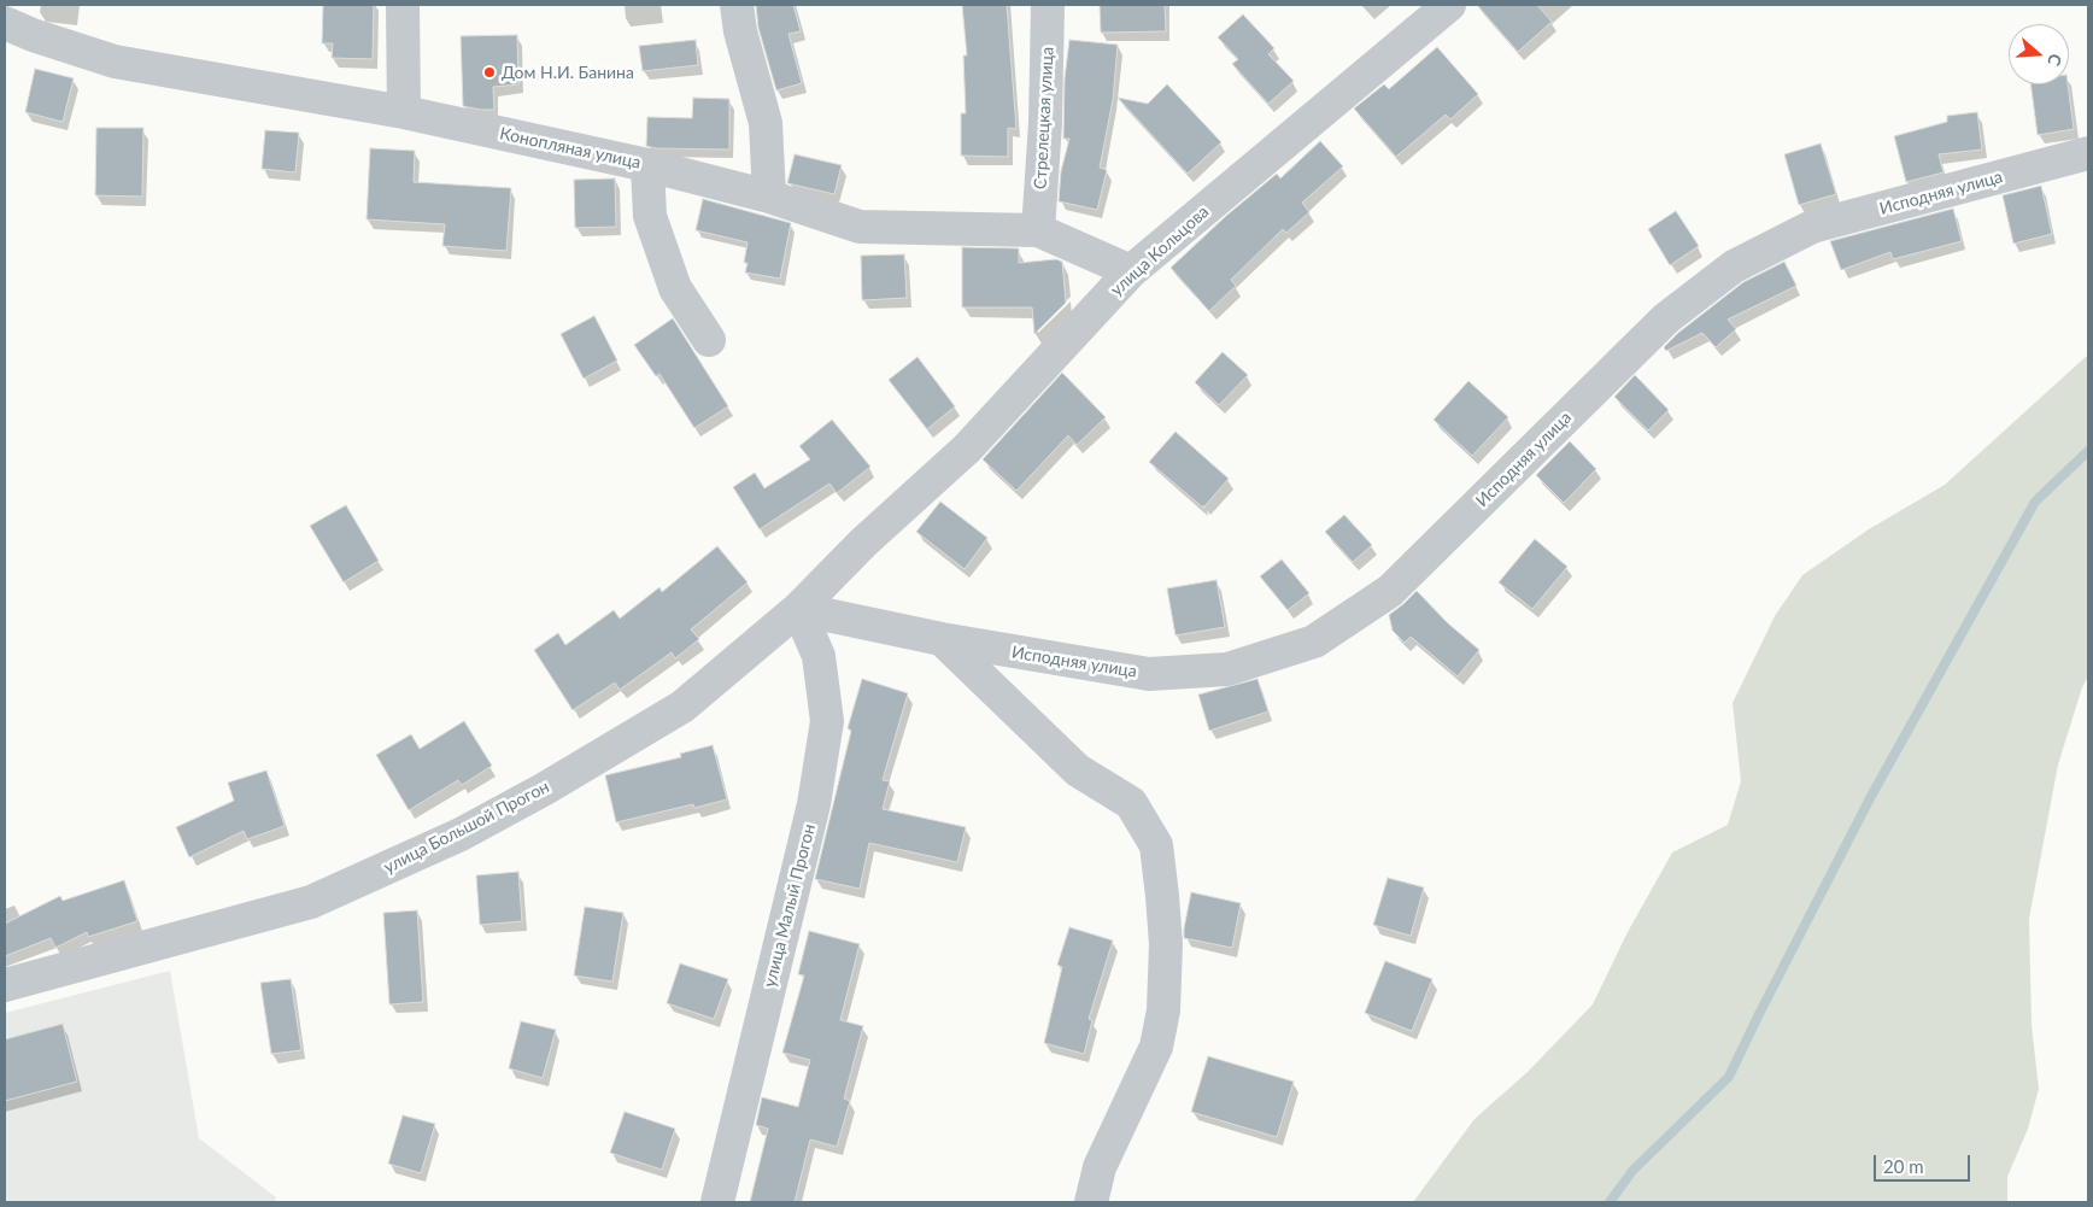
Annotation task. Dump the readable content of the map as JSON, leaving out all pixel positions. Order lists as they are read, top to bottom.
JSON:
{
  "streets": {
    "street": [
      "Стрелецкая улица",
      "Конопляная улица",
      "Исподняя улица",
      "улица Кольцова",
      "улица Большой Прогон",
      "улица Малый Прогон"
    ]
  },
  "crossings": [
    ["Стрелецкая улица", "Конопляная улица"],
    ["Конопляная улица", "улица Кольцова"],
    ["Исподняя улица", "улица Большой Прогон"],
    ["Исподняя улица", "улица Малый Прогон"],
    ["улица Кольцова", "улица Большой Прогон"],
    ["улица Большой Прогон", "улица Малый Прогон"]
  ],
  "places": ["Дом Н.И. Банина"],
  "scale_bar": "20 m",
  "north": "right"
}
